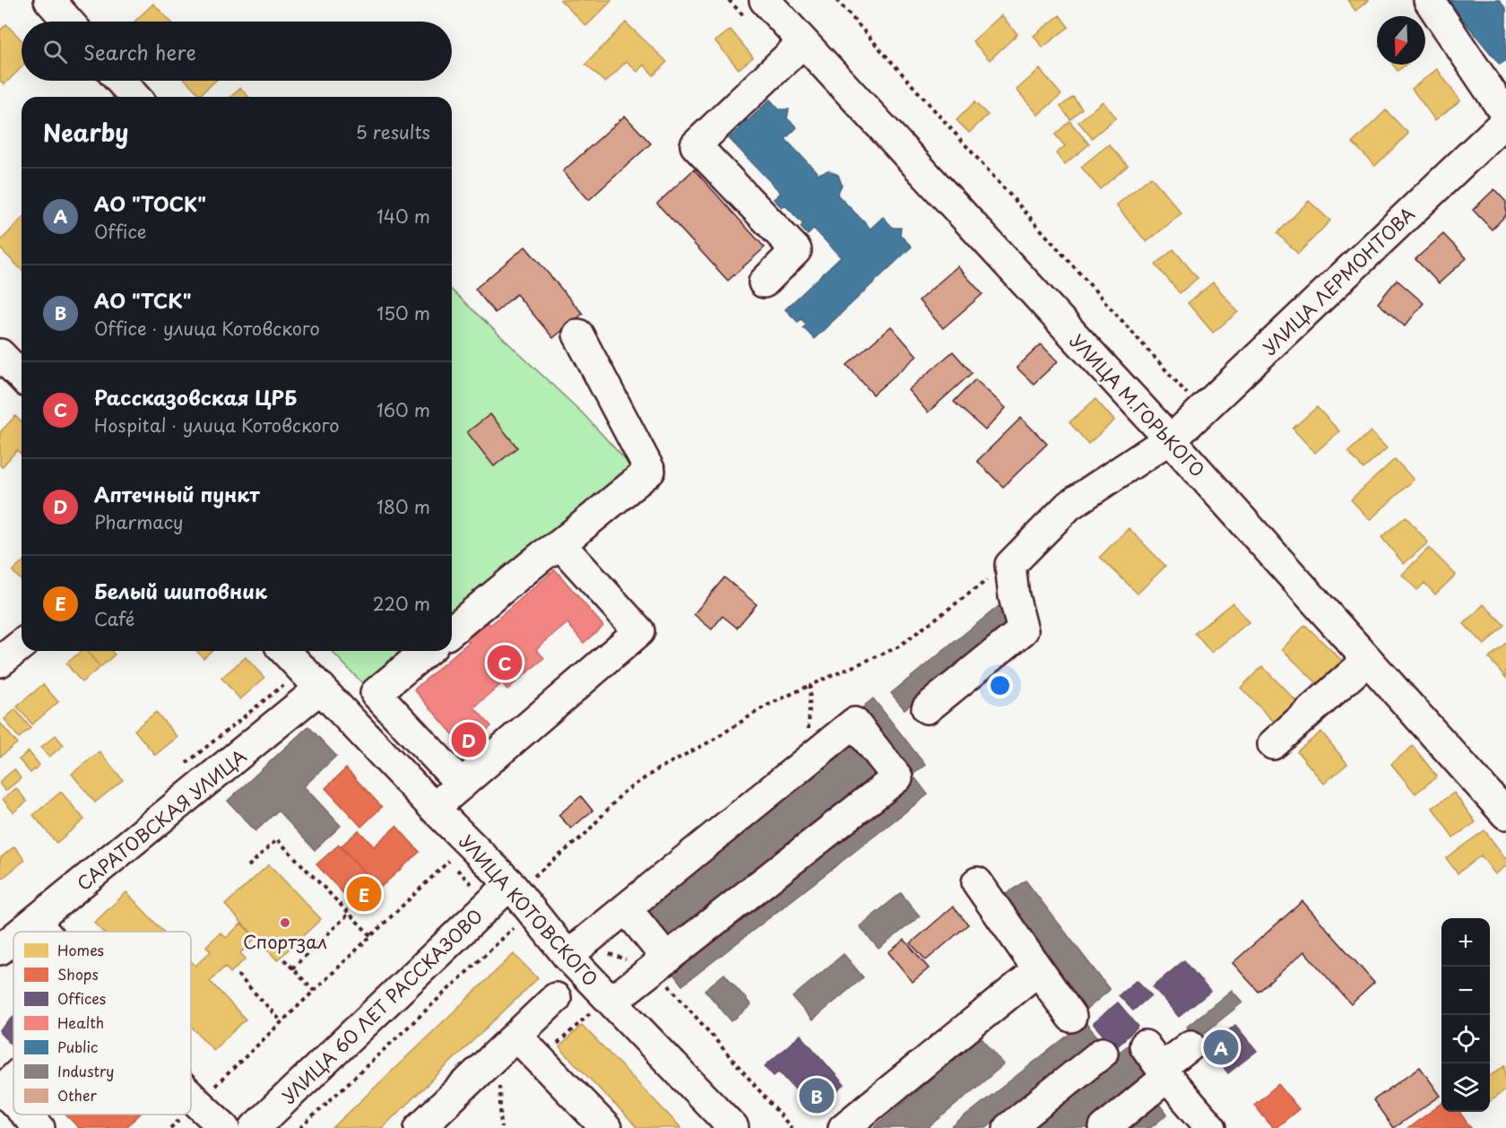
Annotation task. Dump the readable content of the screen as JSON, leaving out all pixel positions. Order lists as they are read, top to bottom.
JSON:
{
  "streets": {
    "street": [
      "УЛИЦА ЛЕРМОНТОВА",
      "УЛИЦА М.ГОРЬКОГО",
      "САРАТОВСКАЯ УЛИЦА",
      "УЛИЦА КОТОВСКОГО",
      "УЛИЦА 60 ЛЕТ РАССКАЗОВО"
    ]
  },
  "crossings": [
    ["УЛИЦА ЛЕРМОНТОВА", "УЛИЦА М.ГОРЬКОГО"],
    ["САРАТОВСКАЯ УЛИЦА", "УЛИЦА КОТОВСКОГО"],
    ["УЛИЦА КОТОВСКОГО", "УЛИЦА 60 ЛЕТ РАССКАЗОВО"]
  ],
  "places": ["Спортзал"],
  "legend": [
    "Homes",
    "Shops",
    "Offices",
    "Health",
    "Public",
    "Industry",
    "Other"
  ],
  "north": "bottom",
  "page": {
    "search": "Search here",
    "heading": ["Nearby", "5 results"],
    "list": [
      {
        "mark": "A",
        "name": "АО \"ТОСК\"",
        "note": "Office",
        "value": "140 m"
      },
      {
        "mark": "B",
        "name": "АО \"ТСК\"",
        "note": "Office · улица Котовского",
        "value": "150 m"
      },
      {
        "mark": "C",
        "name": "Рассказовская ЦРБ",
        "note": "Hospital · улица Котовского",
        "value": "160 m"
      },
      {
        "mark": "D",
        "name": "Аптечный пункт",
        "note": "Pharmacy",
        "value": "180 m"
      },
      {
        "mark": "E",
        "name": "Белый шиповник",
        "note": "Café",
        "value": "220 m"
      }
    ],
    "pins": [
      "C",
      "D",
      "E",
      "A",
      "B"
    ],
    "map_buttons": ["+", "−"]
  }
}
